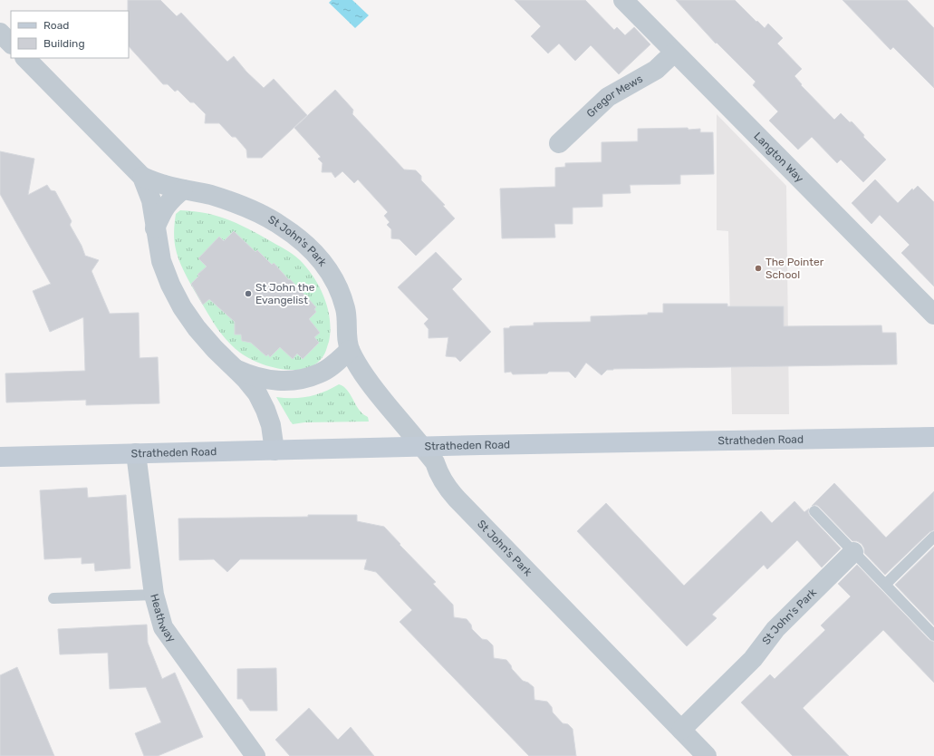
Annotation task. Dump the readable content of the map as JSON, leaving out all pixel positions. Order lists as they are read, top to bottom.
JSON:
{
  "streets": {
    "main road": ["Stratheden Road"],
    "street": [
      "Gregor Mews",
      "Langton Way",
      "St John's Park",
      "Heathway"
    ]
  },
  "crossings": [
    ["Gregor Mews", "Langton Way"],
    ["St John's Park", "Stratheden Road"],
    ["Stratheden Road", "Heathway"]
  ],
  "places": ["The Pointer School", "St John the Evangelist"],
  "legend": ["Road", "Building"]
}
